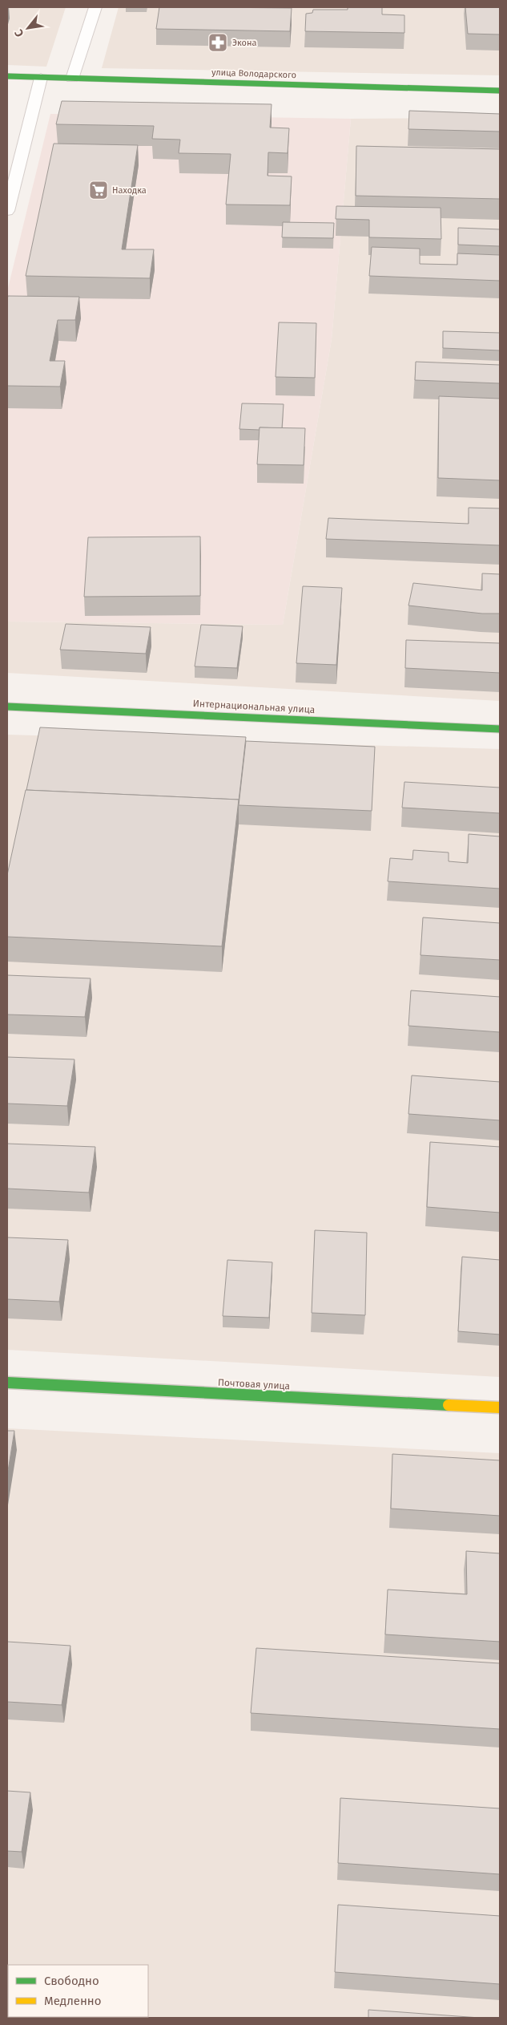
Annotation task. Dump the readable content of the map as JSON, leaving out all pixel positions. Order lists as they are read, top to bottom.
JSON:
{
  "streets": {
    "street": ["улица Володарского", "Интернациональная улица", "Почтовая улица"]
  },
  "places": {
    "pharmacy": ["Экона"],
    "supermarket": ["Находка"]
  },
  "legend": ["Свободно", "Медленно"],
  "north": "bottom left"
}
